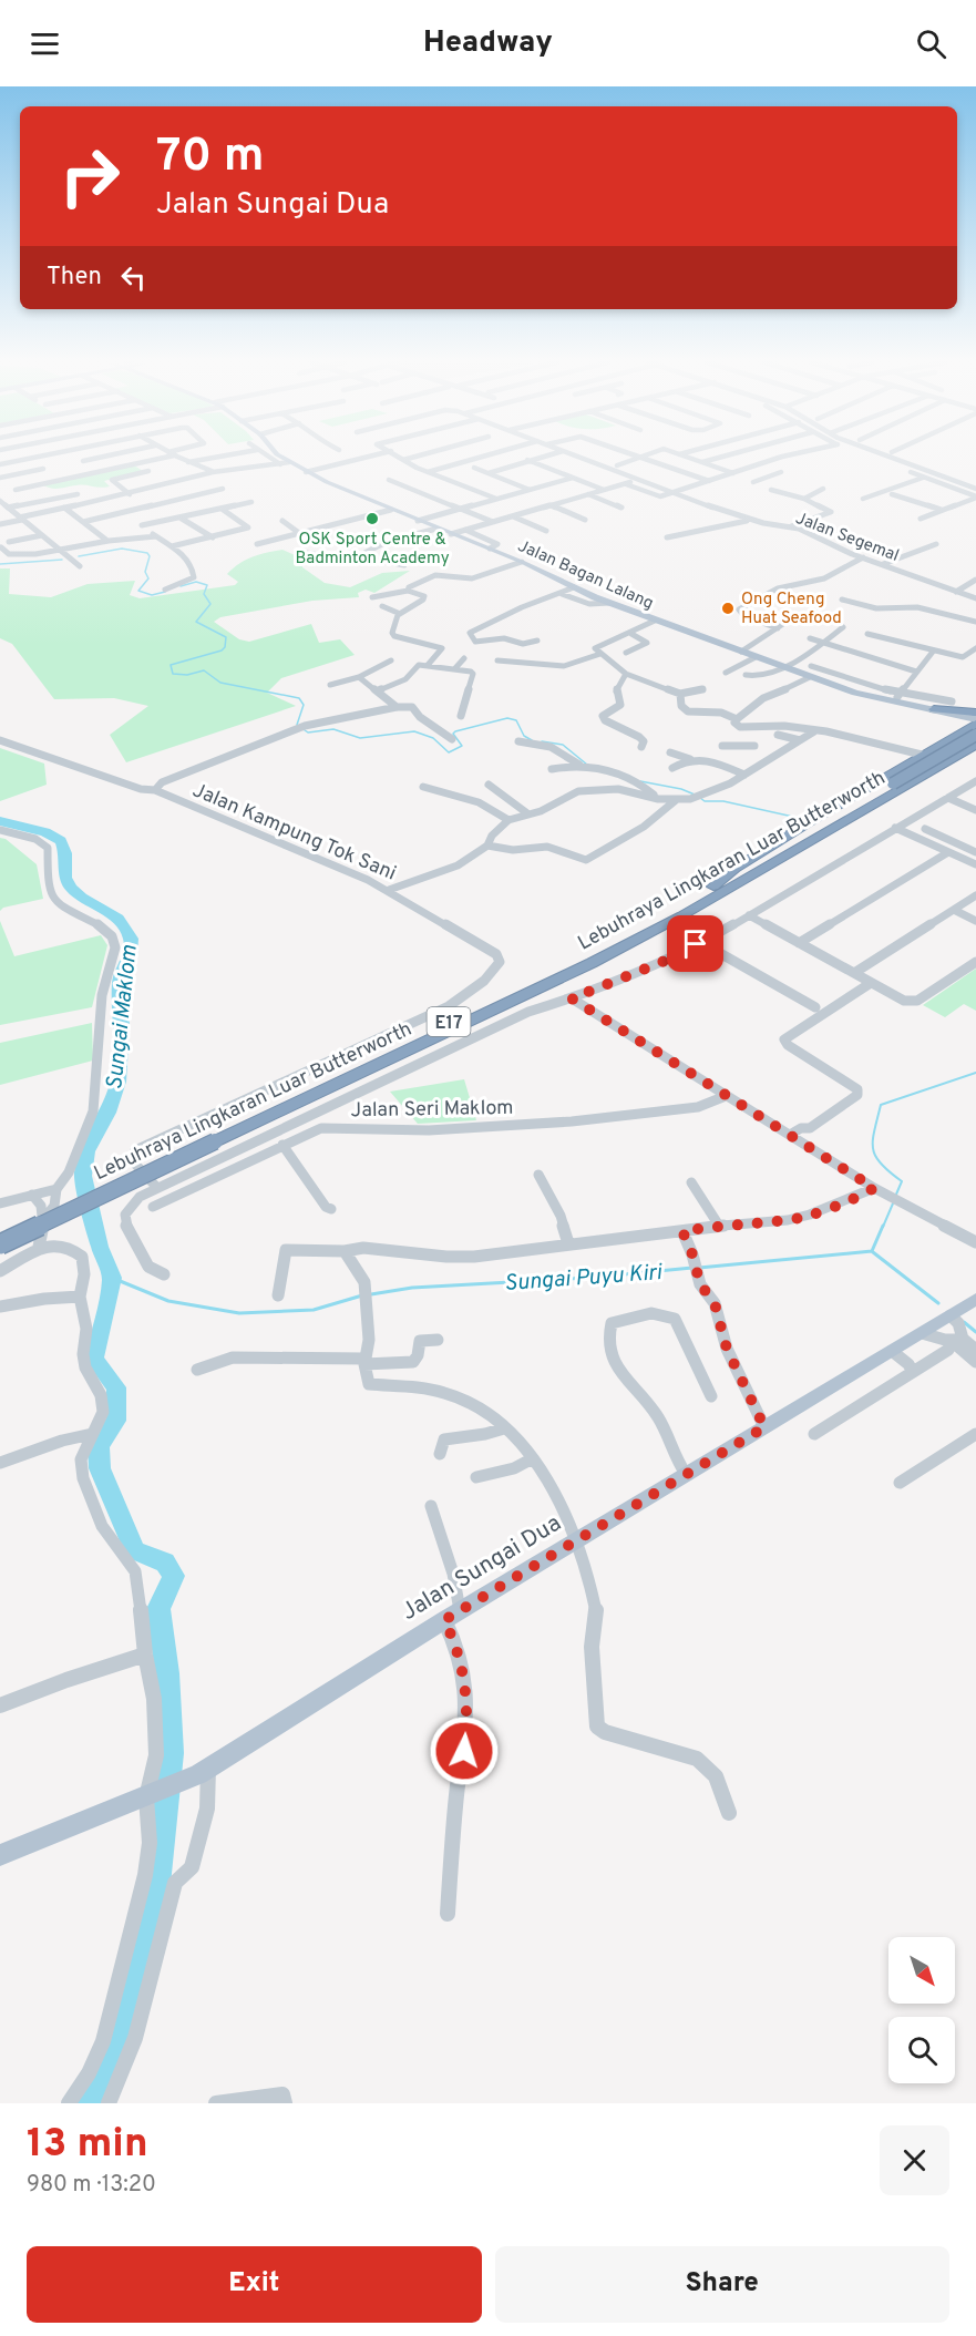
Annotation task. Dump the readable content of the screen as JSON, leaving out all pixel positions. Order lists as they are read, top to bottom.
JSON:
{
  "streets": {
    "highway": ["Lebuhraya Lingkaran Luar Butterworth", "E17"],
    "main road": ["Jalan Bagan Lalang", "Jalan Sungai Dua"],
    "street": ["Jalan Segemal", "Jalan Kampung Tok Sani", "Jalan Seri Maklom"]
  },
  "water": ["Sungai Maklom", "Sungai Puyu Kiri"],
  "places": ["OSK Sport Centre & Badminton Academy", "Ong Cheng Huat Seafood"],
  "north": "bottom right",
  "page": {
    "header": "Headway",
    "turn": ["70 m", "Jalan Sungai Dua"],
    "then": "Then",
    "heading": ["13 min", "980 m · 13:20"],
    "buttons": ["Exit", "Share"]
  }
}
